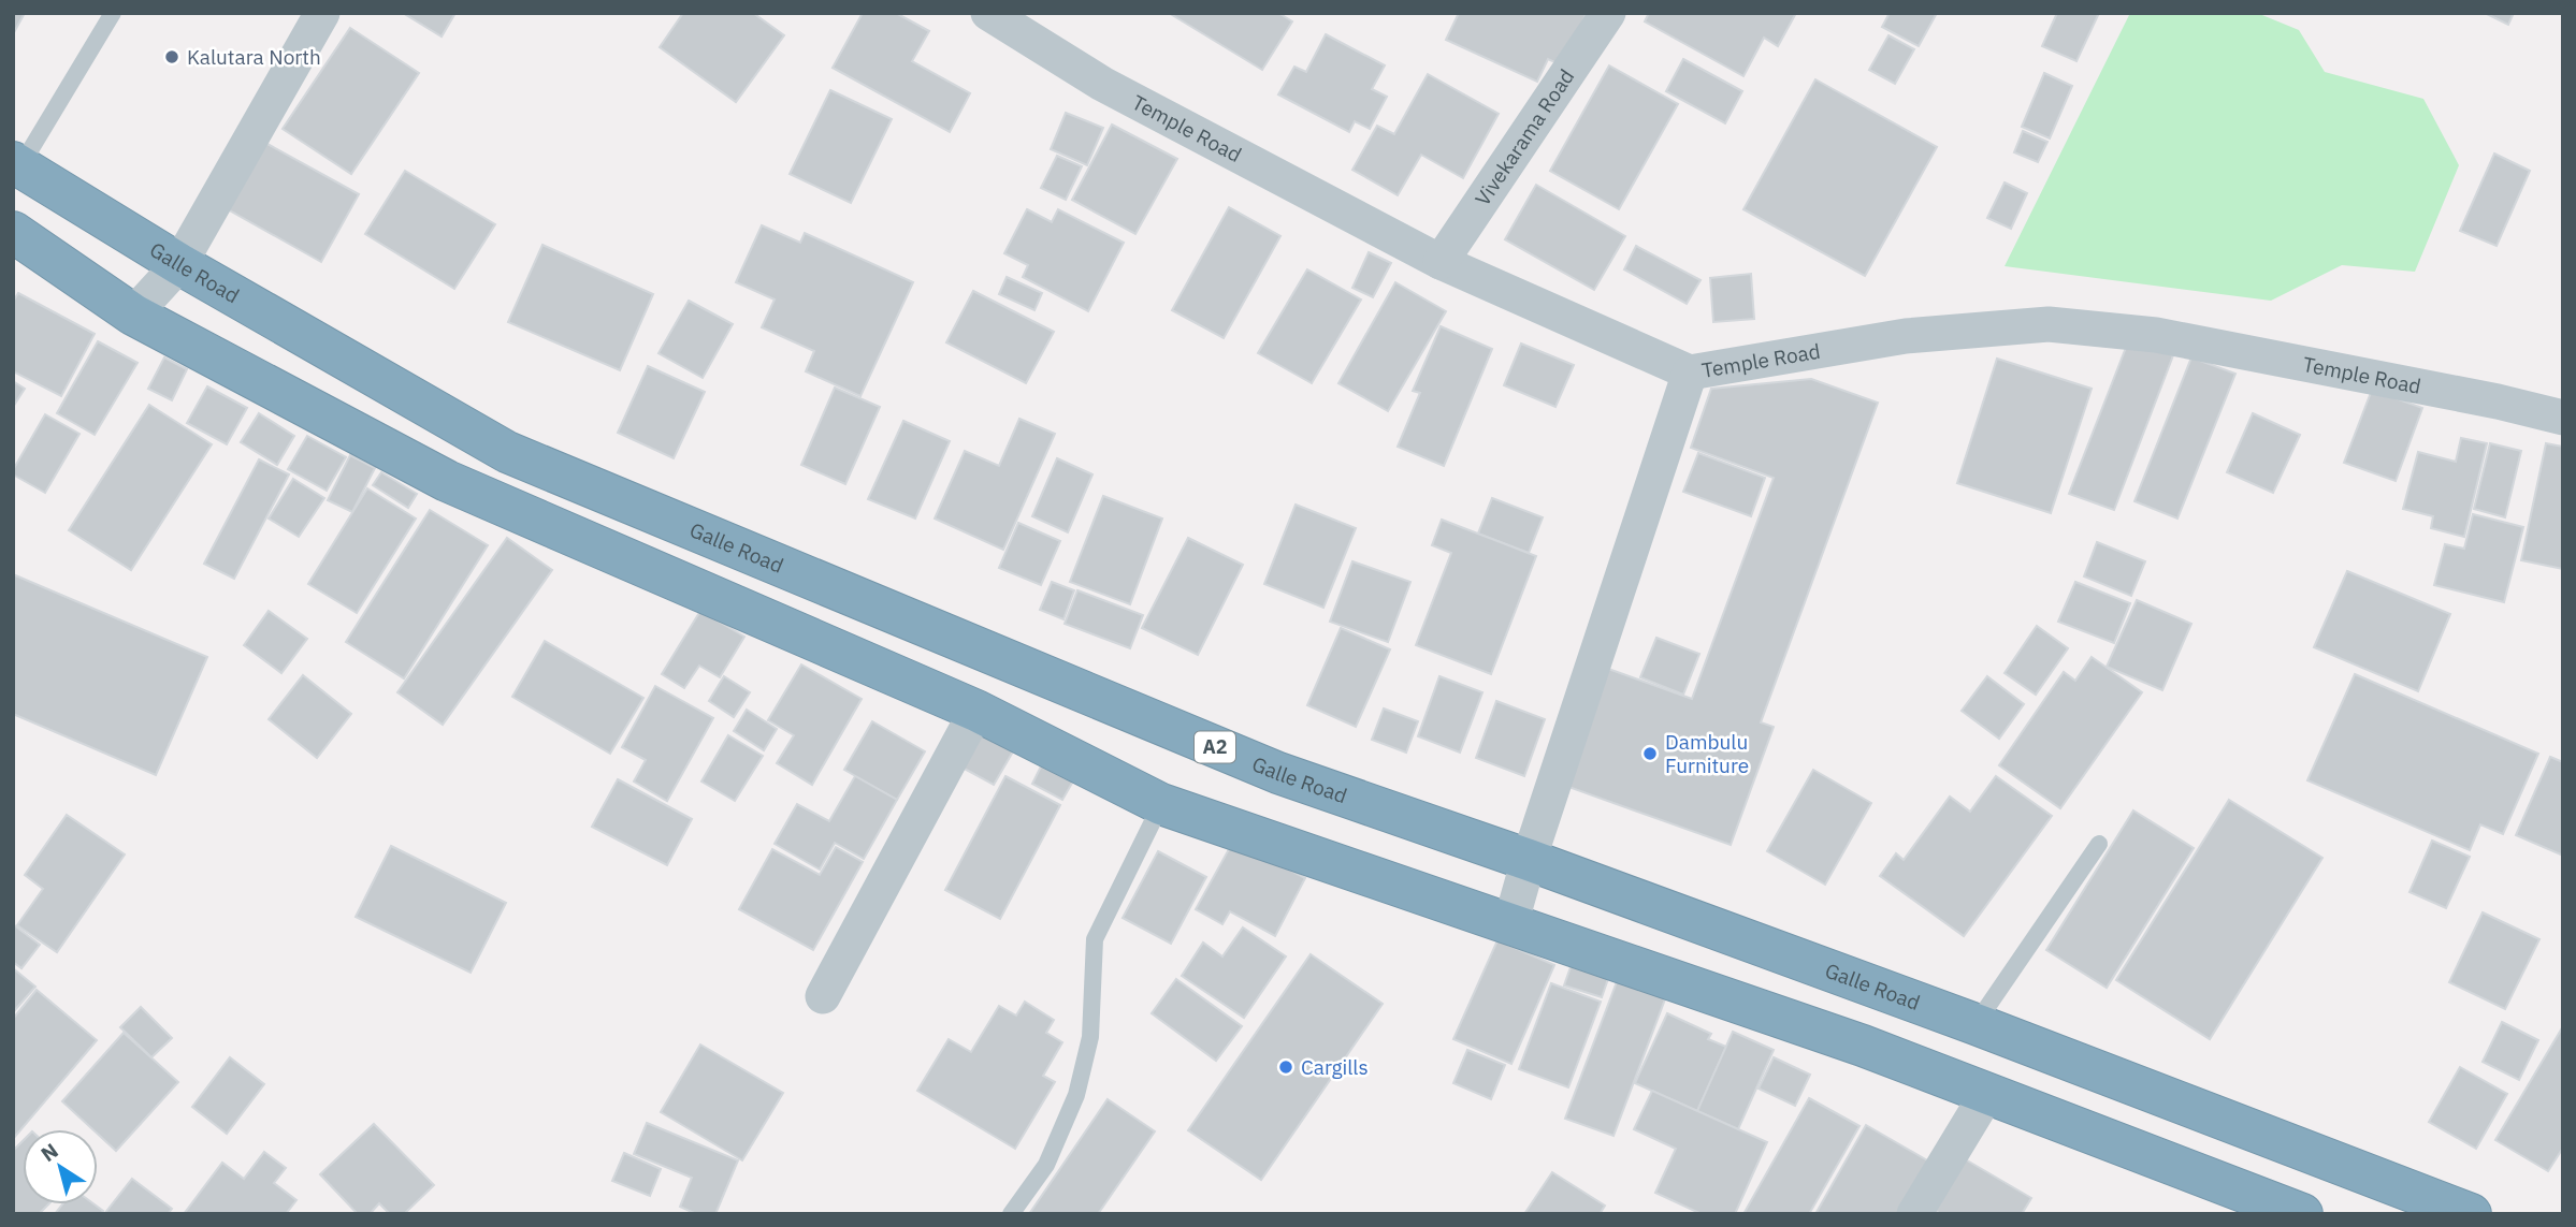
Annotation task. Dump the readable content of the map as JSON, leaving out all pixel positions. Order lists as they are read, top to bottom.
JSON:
{
  "streets": {
    "highway": ["Galle Road", "A2"],
    "street": ["Temple Road", "Vivekarama Road"]
  },
  "crossings": [
    ["Temple Road", "Vivekarama Road"]
  ],
  "places": ["Kalutara North", "Dambulu Furniture", "Cargills"],
  "north": "top left"
}
